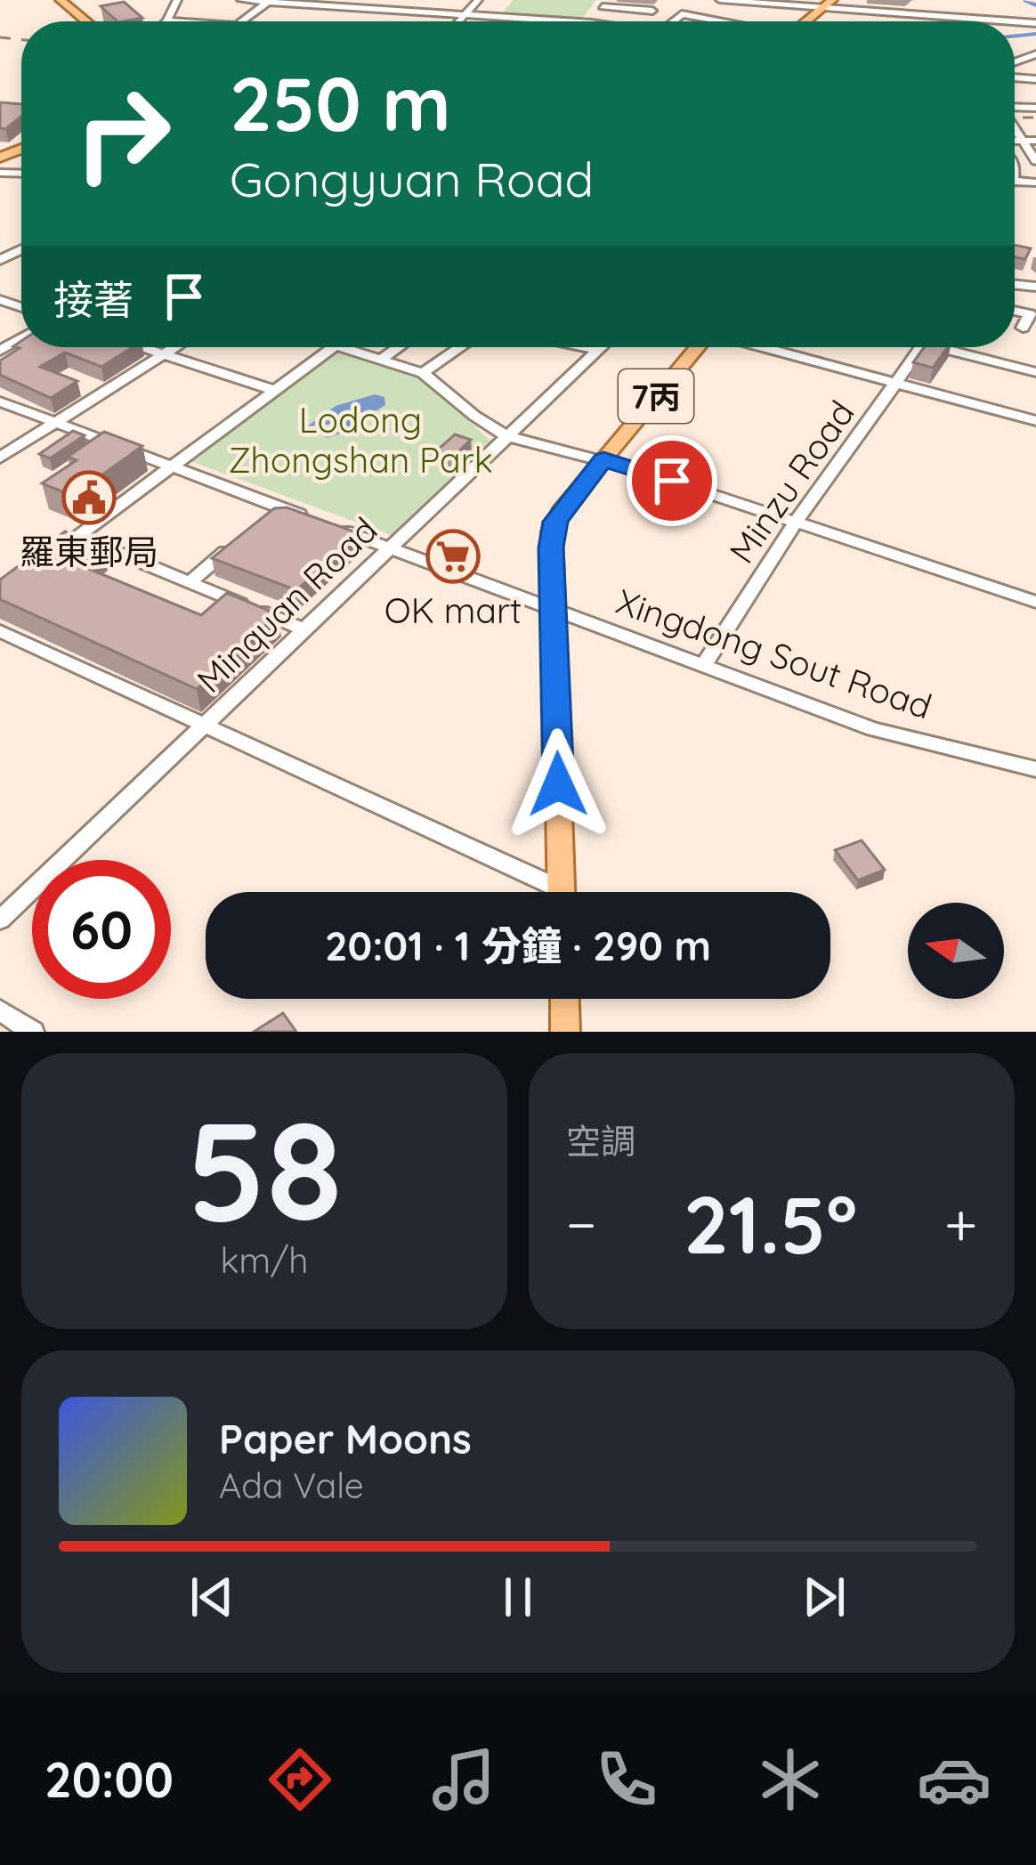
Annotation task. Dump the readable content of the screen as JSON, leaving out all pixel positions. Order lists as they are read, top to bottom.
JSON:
{
  "streets": {
    "main road": ["7丙"],
    "street": ["Minzu Road", "Minquan Road", "Xingdong Sout Road"]
  },
  "crossings": [
    ["7丙", "Xingdong Sout Road"],
    ["Minzu Road", "Xingdong Sout Road"],
    ["Minquan Road", "Xingdong Sout Road"]
  ],
  "parks": ["Lodong Zhongshan Park"],
  "places": {
    "public building": ["羅東郵局"],
    "supermarket": ["OK mart"]
  },
  "north": "left",
  "page": {
    "turn": ["250 m", "Gongyuan Road"],
    "then": "接著",
    "limit": "60",
    "trip": "20:01 · 1 分鐘 · 290 m",
    "tile": [
      ["58", "km/h"],
      "空調"
    ],
    "heat": ["−", "21.5°", "+"],
    "song": ["Paper Moons", "Ada Vale"],
    "tabs": "20:00"
  }
}
